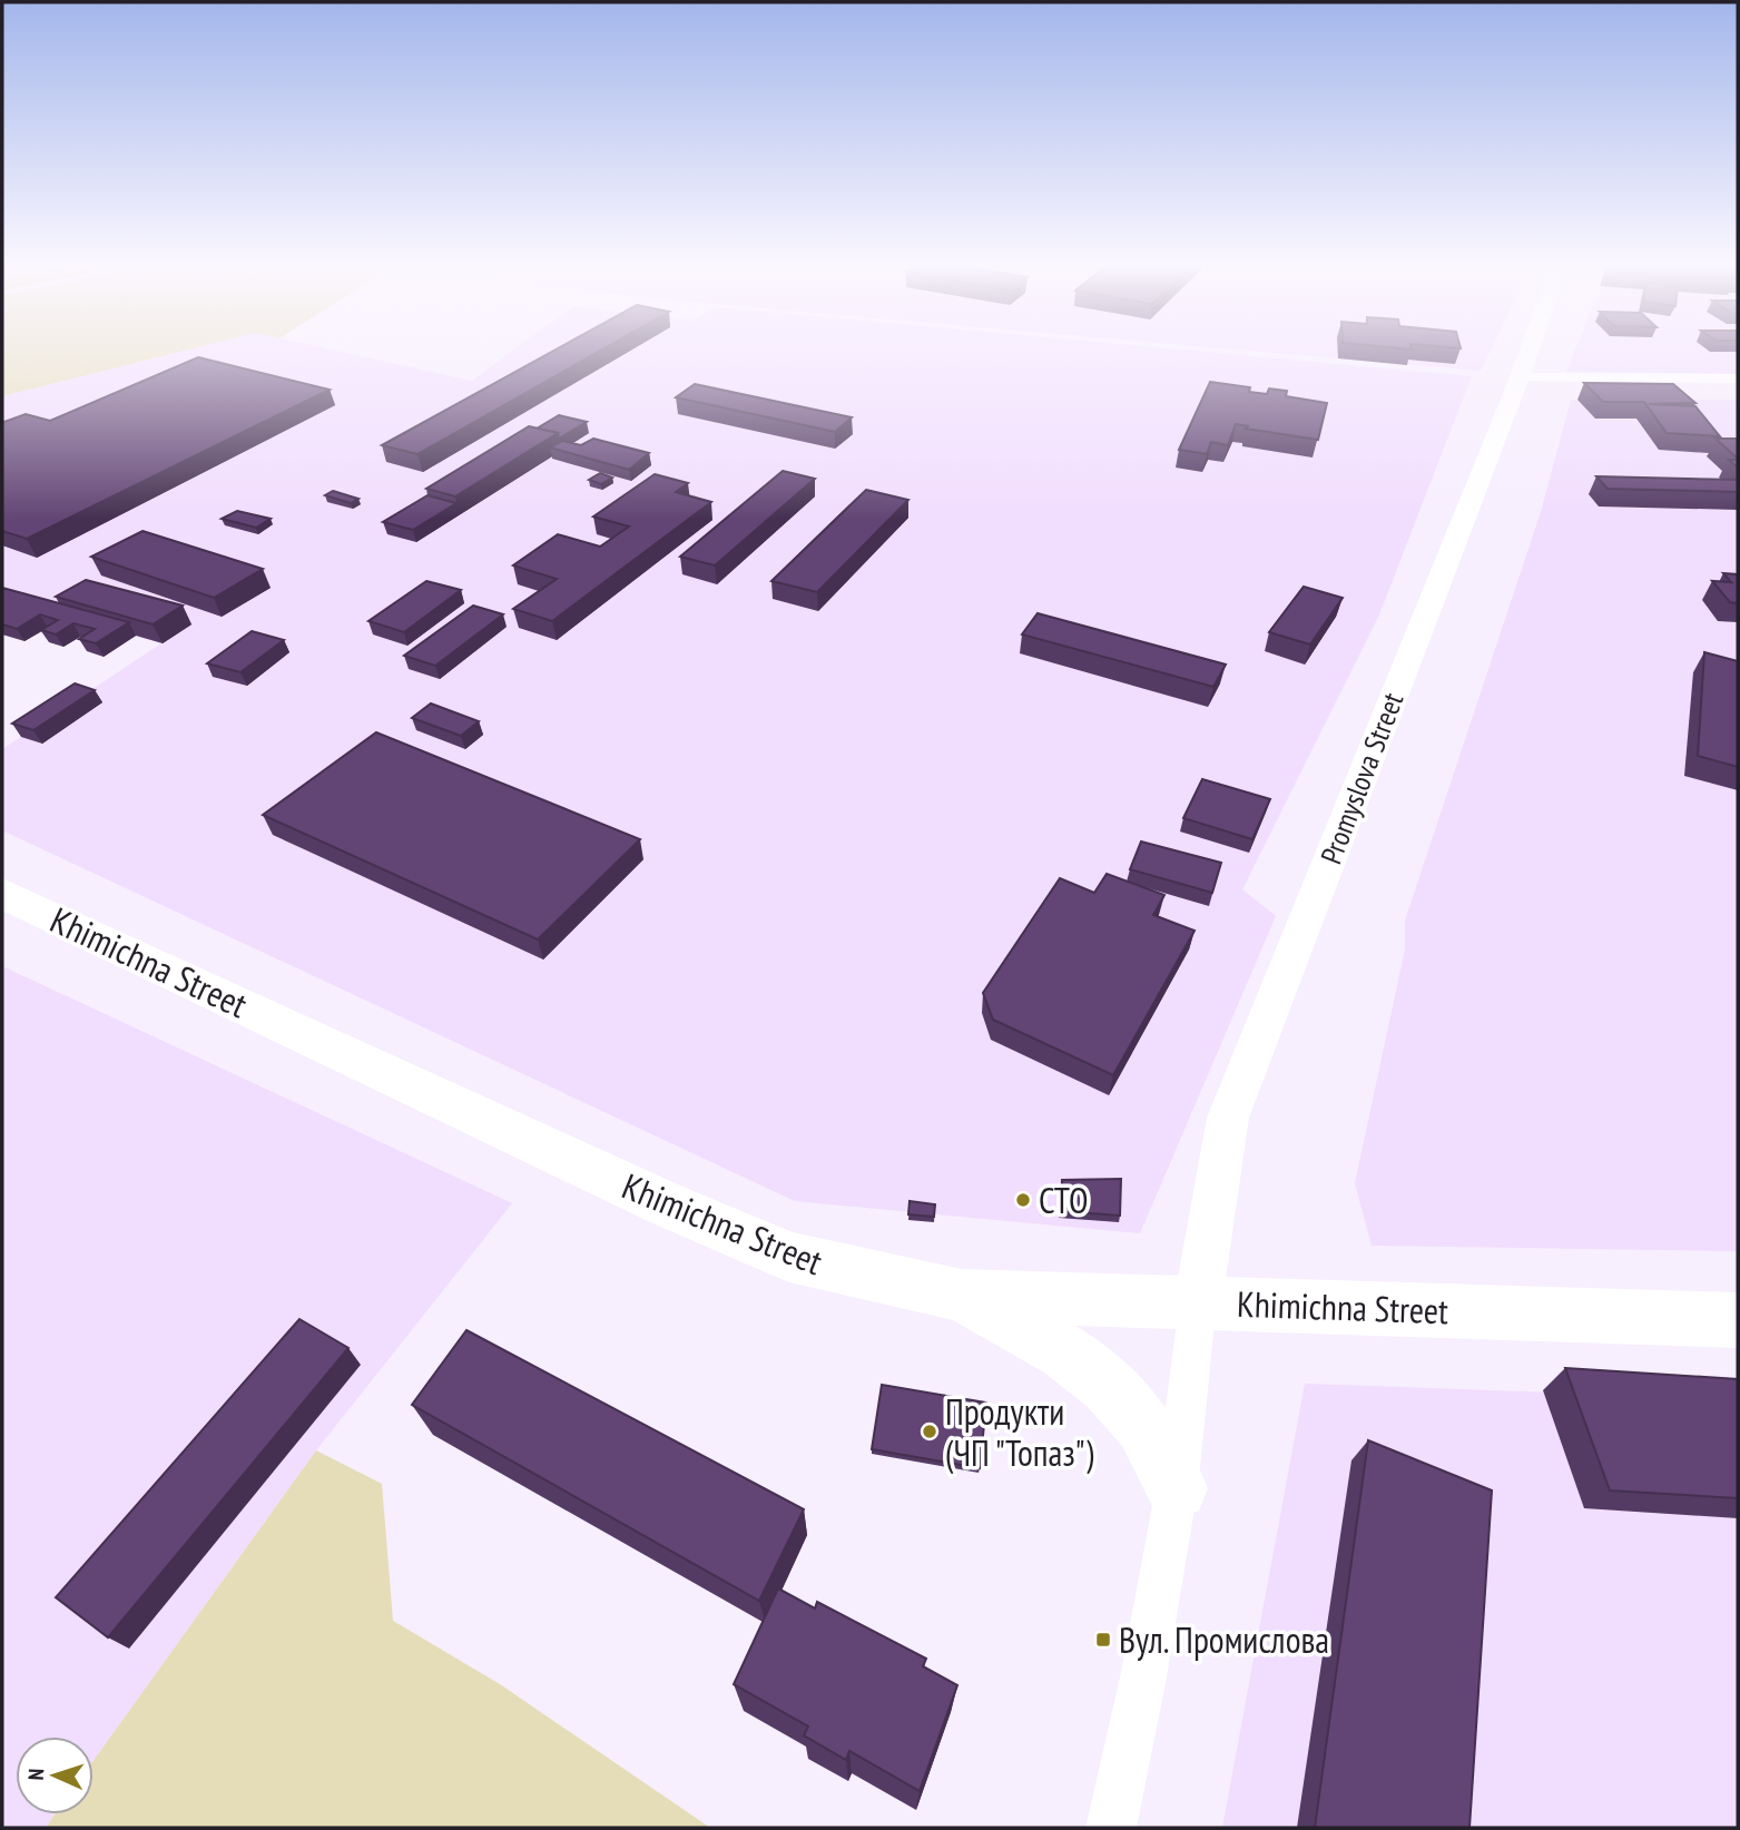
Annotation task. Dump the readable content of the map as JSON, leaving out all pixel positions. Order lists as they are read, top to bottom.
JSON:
{
  "streets": {
    "main road": ["Khimichna Street"],
    "street": ["Promyslova Street"]
  },
  "crossings": [
    ["Promyslova Street", "Khimichna Street"]
  ],
  "places": {
    "other": ["СТО", "Продукти (ЧП \"Топаз\")"],
    "transit": ["Вул. Промислова"]
  },
  "north": "left"
}
